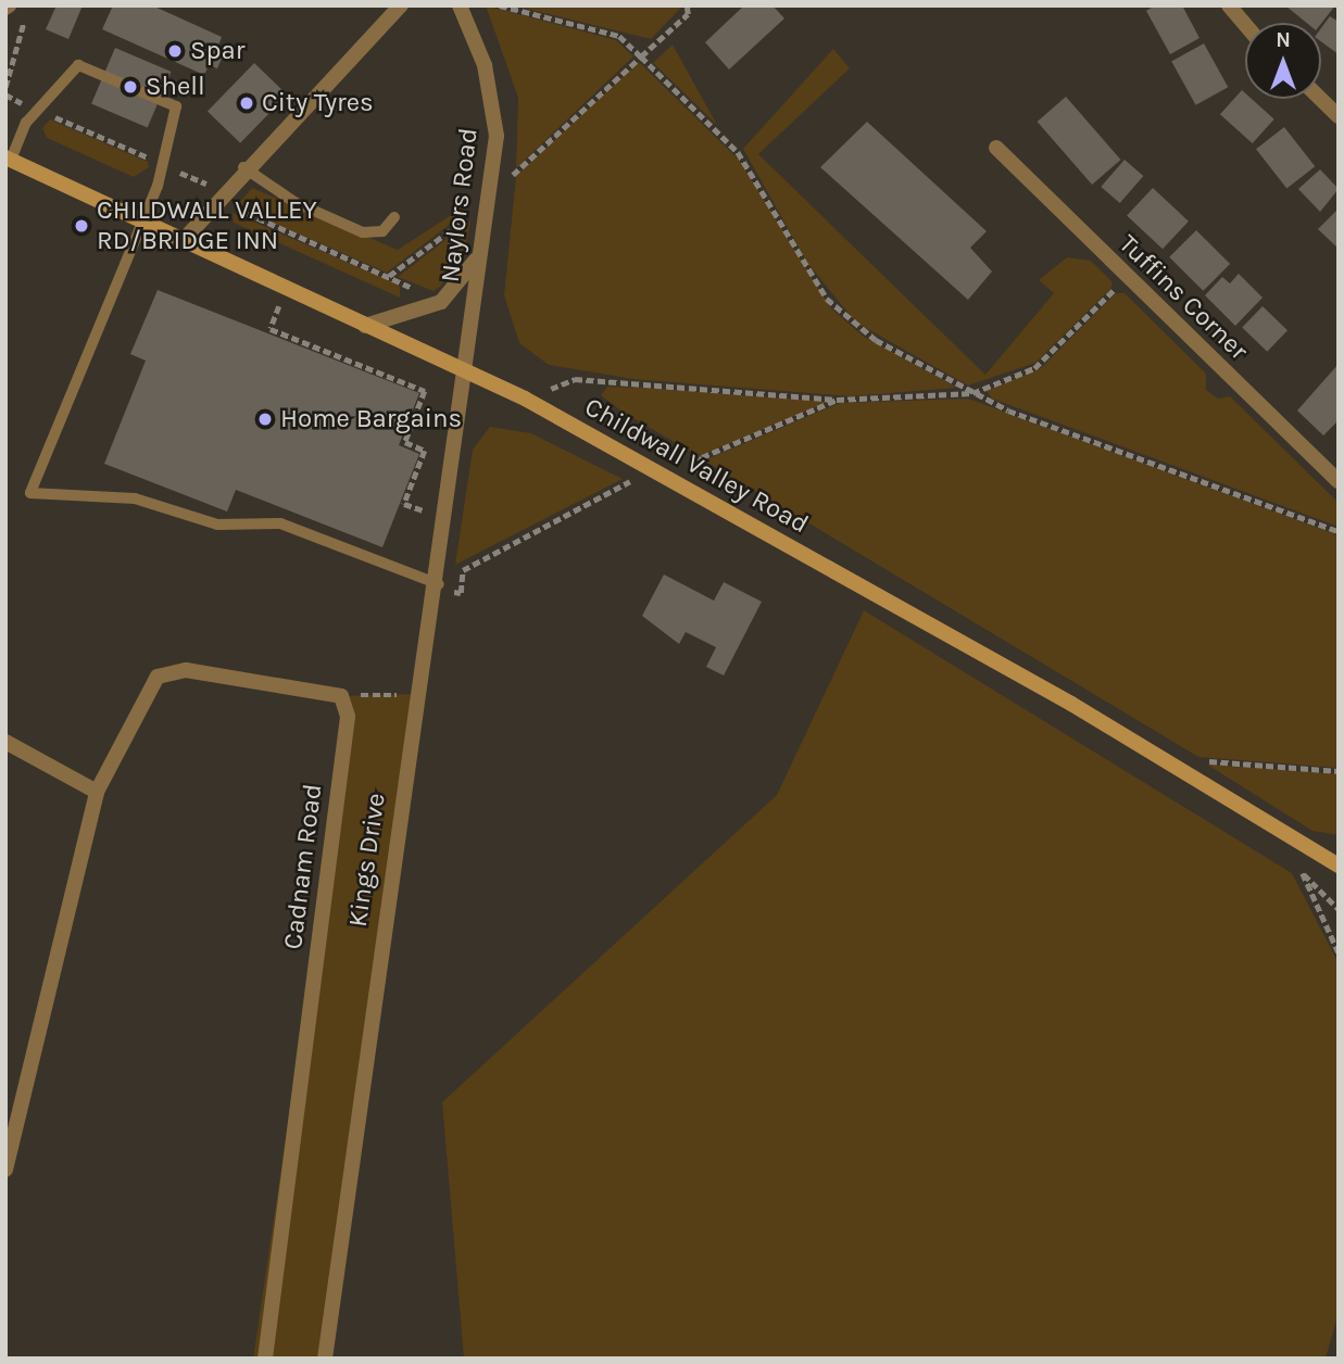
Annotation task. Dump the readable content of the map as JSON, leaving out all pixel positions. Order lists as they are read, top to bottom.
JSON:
{
  "streets": {
    "main road": ["Childwall Valley Road"],
    "street": [
      "Naylors Road",
      "Tuffins Corner",
      "Kings Drive",
      "Cadnam Road"
    ]
  },
  "crossings": [
    ["Naylors Road", "Childwall Valley Road"],
    ["Naylors Road", "Kings Drive"],
    ["Childwall Valley Road", "Kings Drive"]
  ],
  "places": [
    "Spar",
    "Shell",
    "City Tyres",
    "CHILDWALL VALLEY RD/BRIDGE INN",
    "Home Bargains"
  ],
  "north": "top"
}
